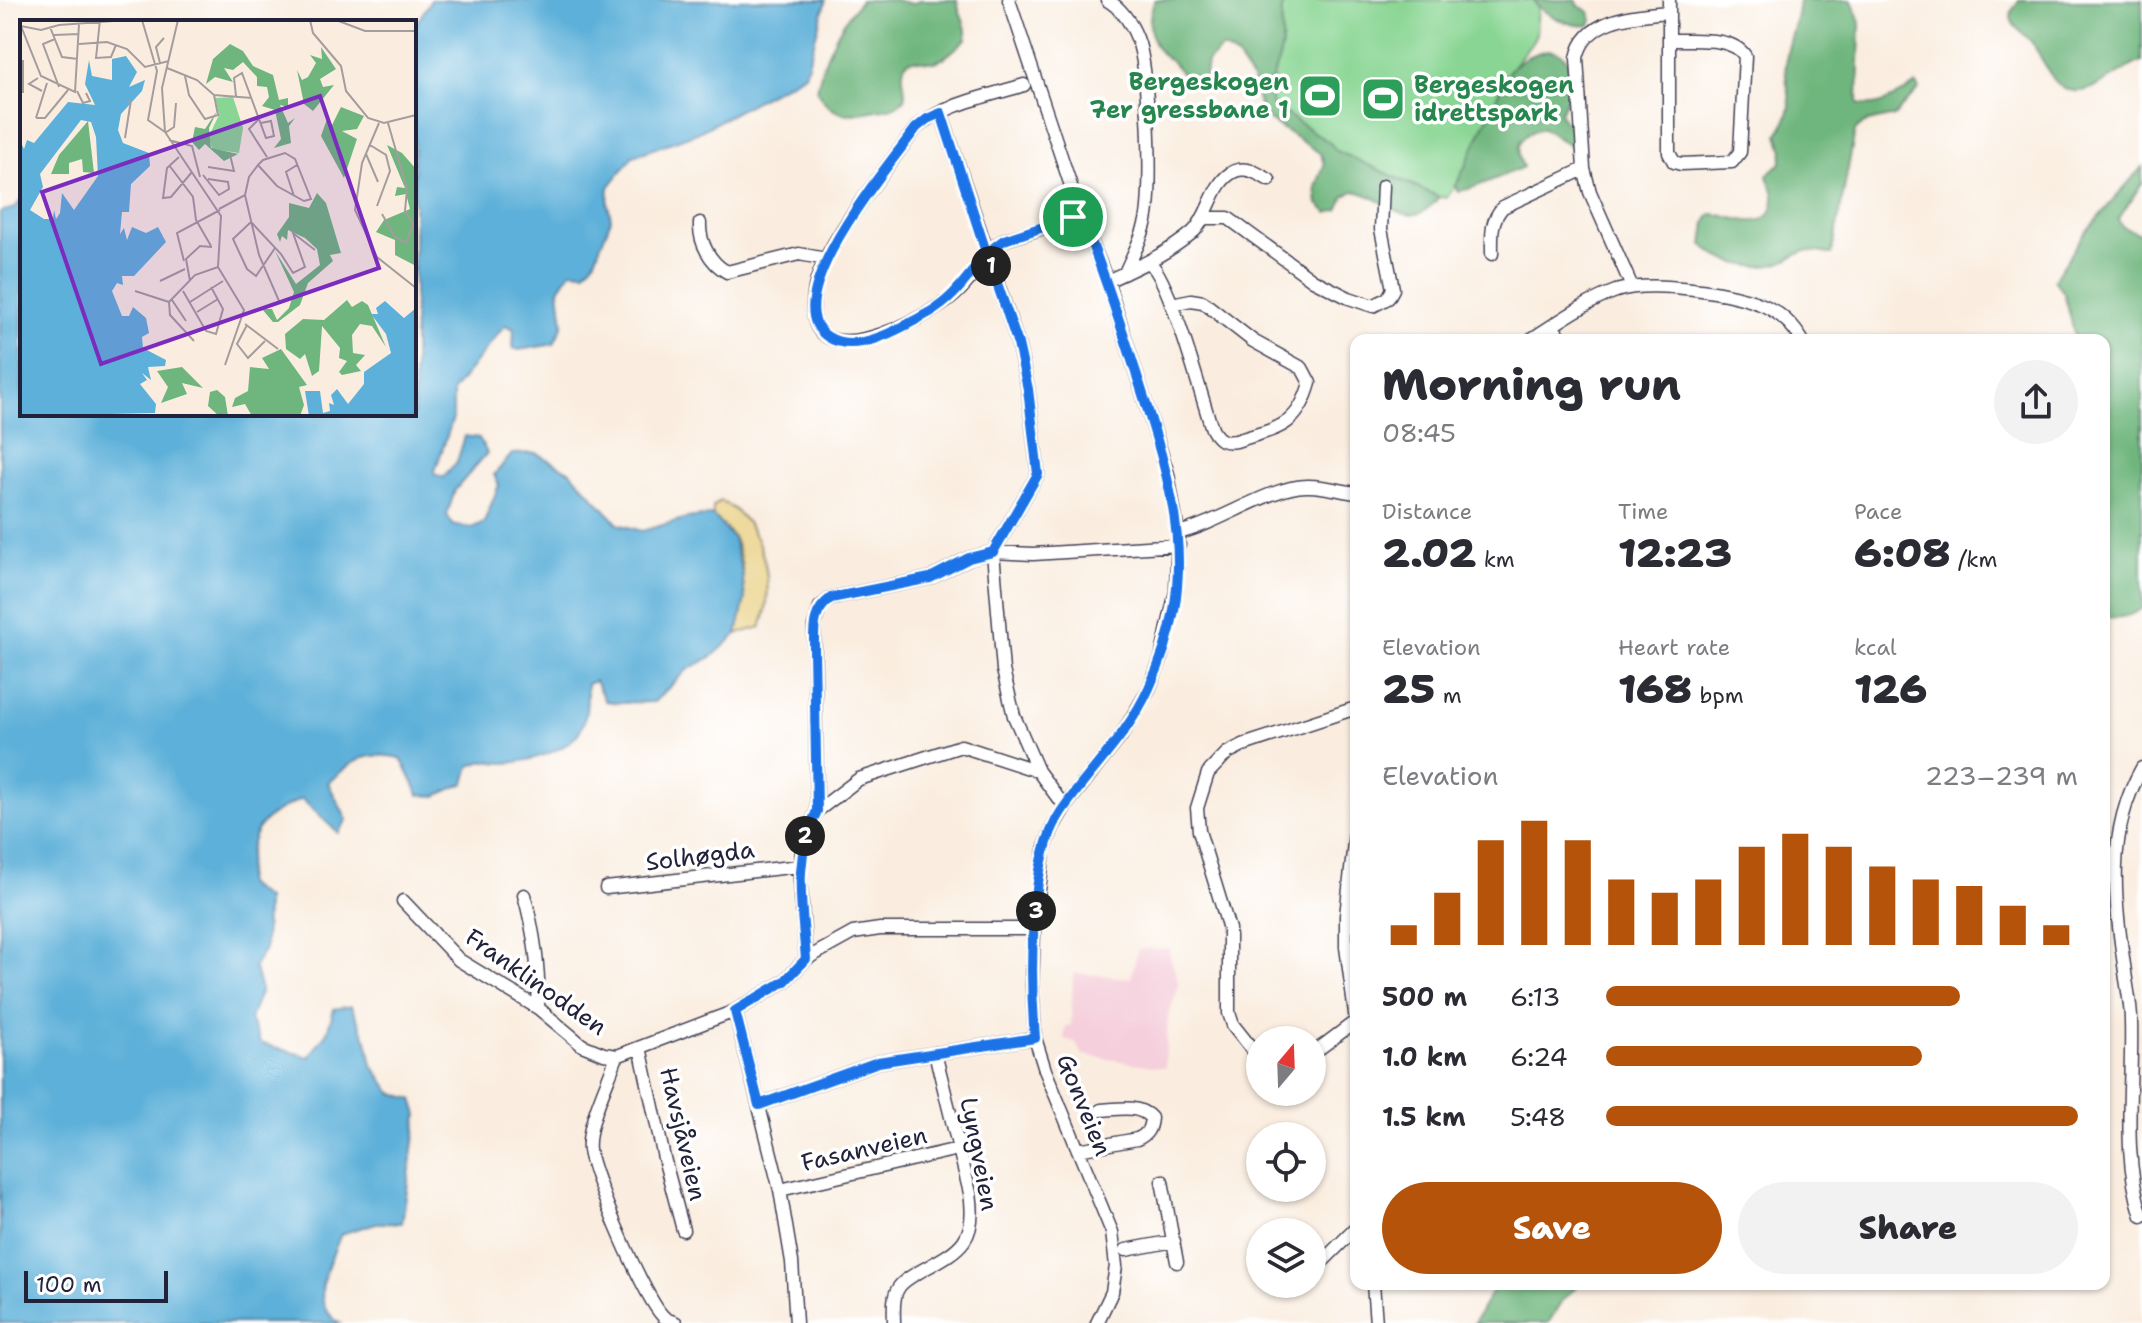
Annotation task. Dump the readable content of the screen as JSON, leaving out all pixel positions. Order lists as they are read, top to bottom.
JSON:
{
  "streets": {
    "street": [
      "Solhøgda",
      "Franklinodden",
      "Gonveien",
      "Havsjåveien",
      "Fasanveien",
      "Lyngveien"
    ]
  },
  "crossings": [
    ["Fasanveien", "Lyngveien"]
  ],
  "places": {
    "sports": ["Bergeskogen 7er gressbane 1", "Bergeskogen idrettspark"]
  },
  "scale_bar": "100 m",
  "north": "top",
  "page": {
    "pins": ["1", "2", "3"],
    "heading": ["Morning run", "08:45"],
    "stats": [
      ["Distance", "2.02 km"],
      ["Time", "12:23"],
      ["Pace", "6:08 /km"],
      ["Elevation", "25 m"],
      ["Heart rate", "168 bpm"],
      ["kcal", "126"]
    ],
    "chart": ["Elevation", "223–239 m"],
    "list": [
      {
        "name": "500 m",
        "note": "6:13"
      },
      {
        "name": "1.0 km",
        "note": "6:24"
      },
      {
        "name": "1.5 km",
        "note": "5:48"
      }
    ],
    "buttons": ["Save", "Share"],
    "scale": "100 m"
  }
}
